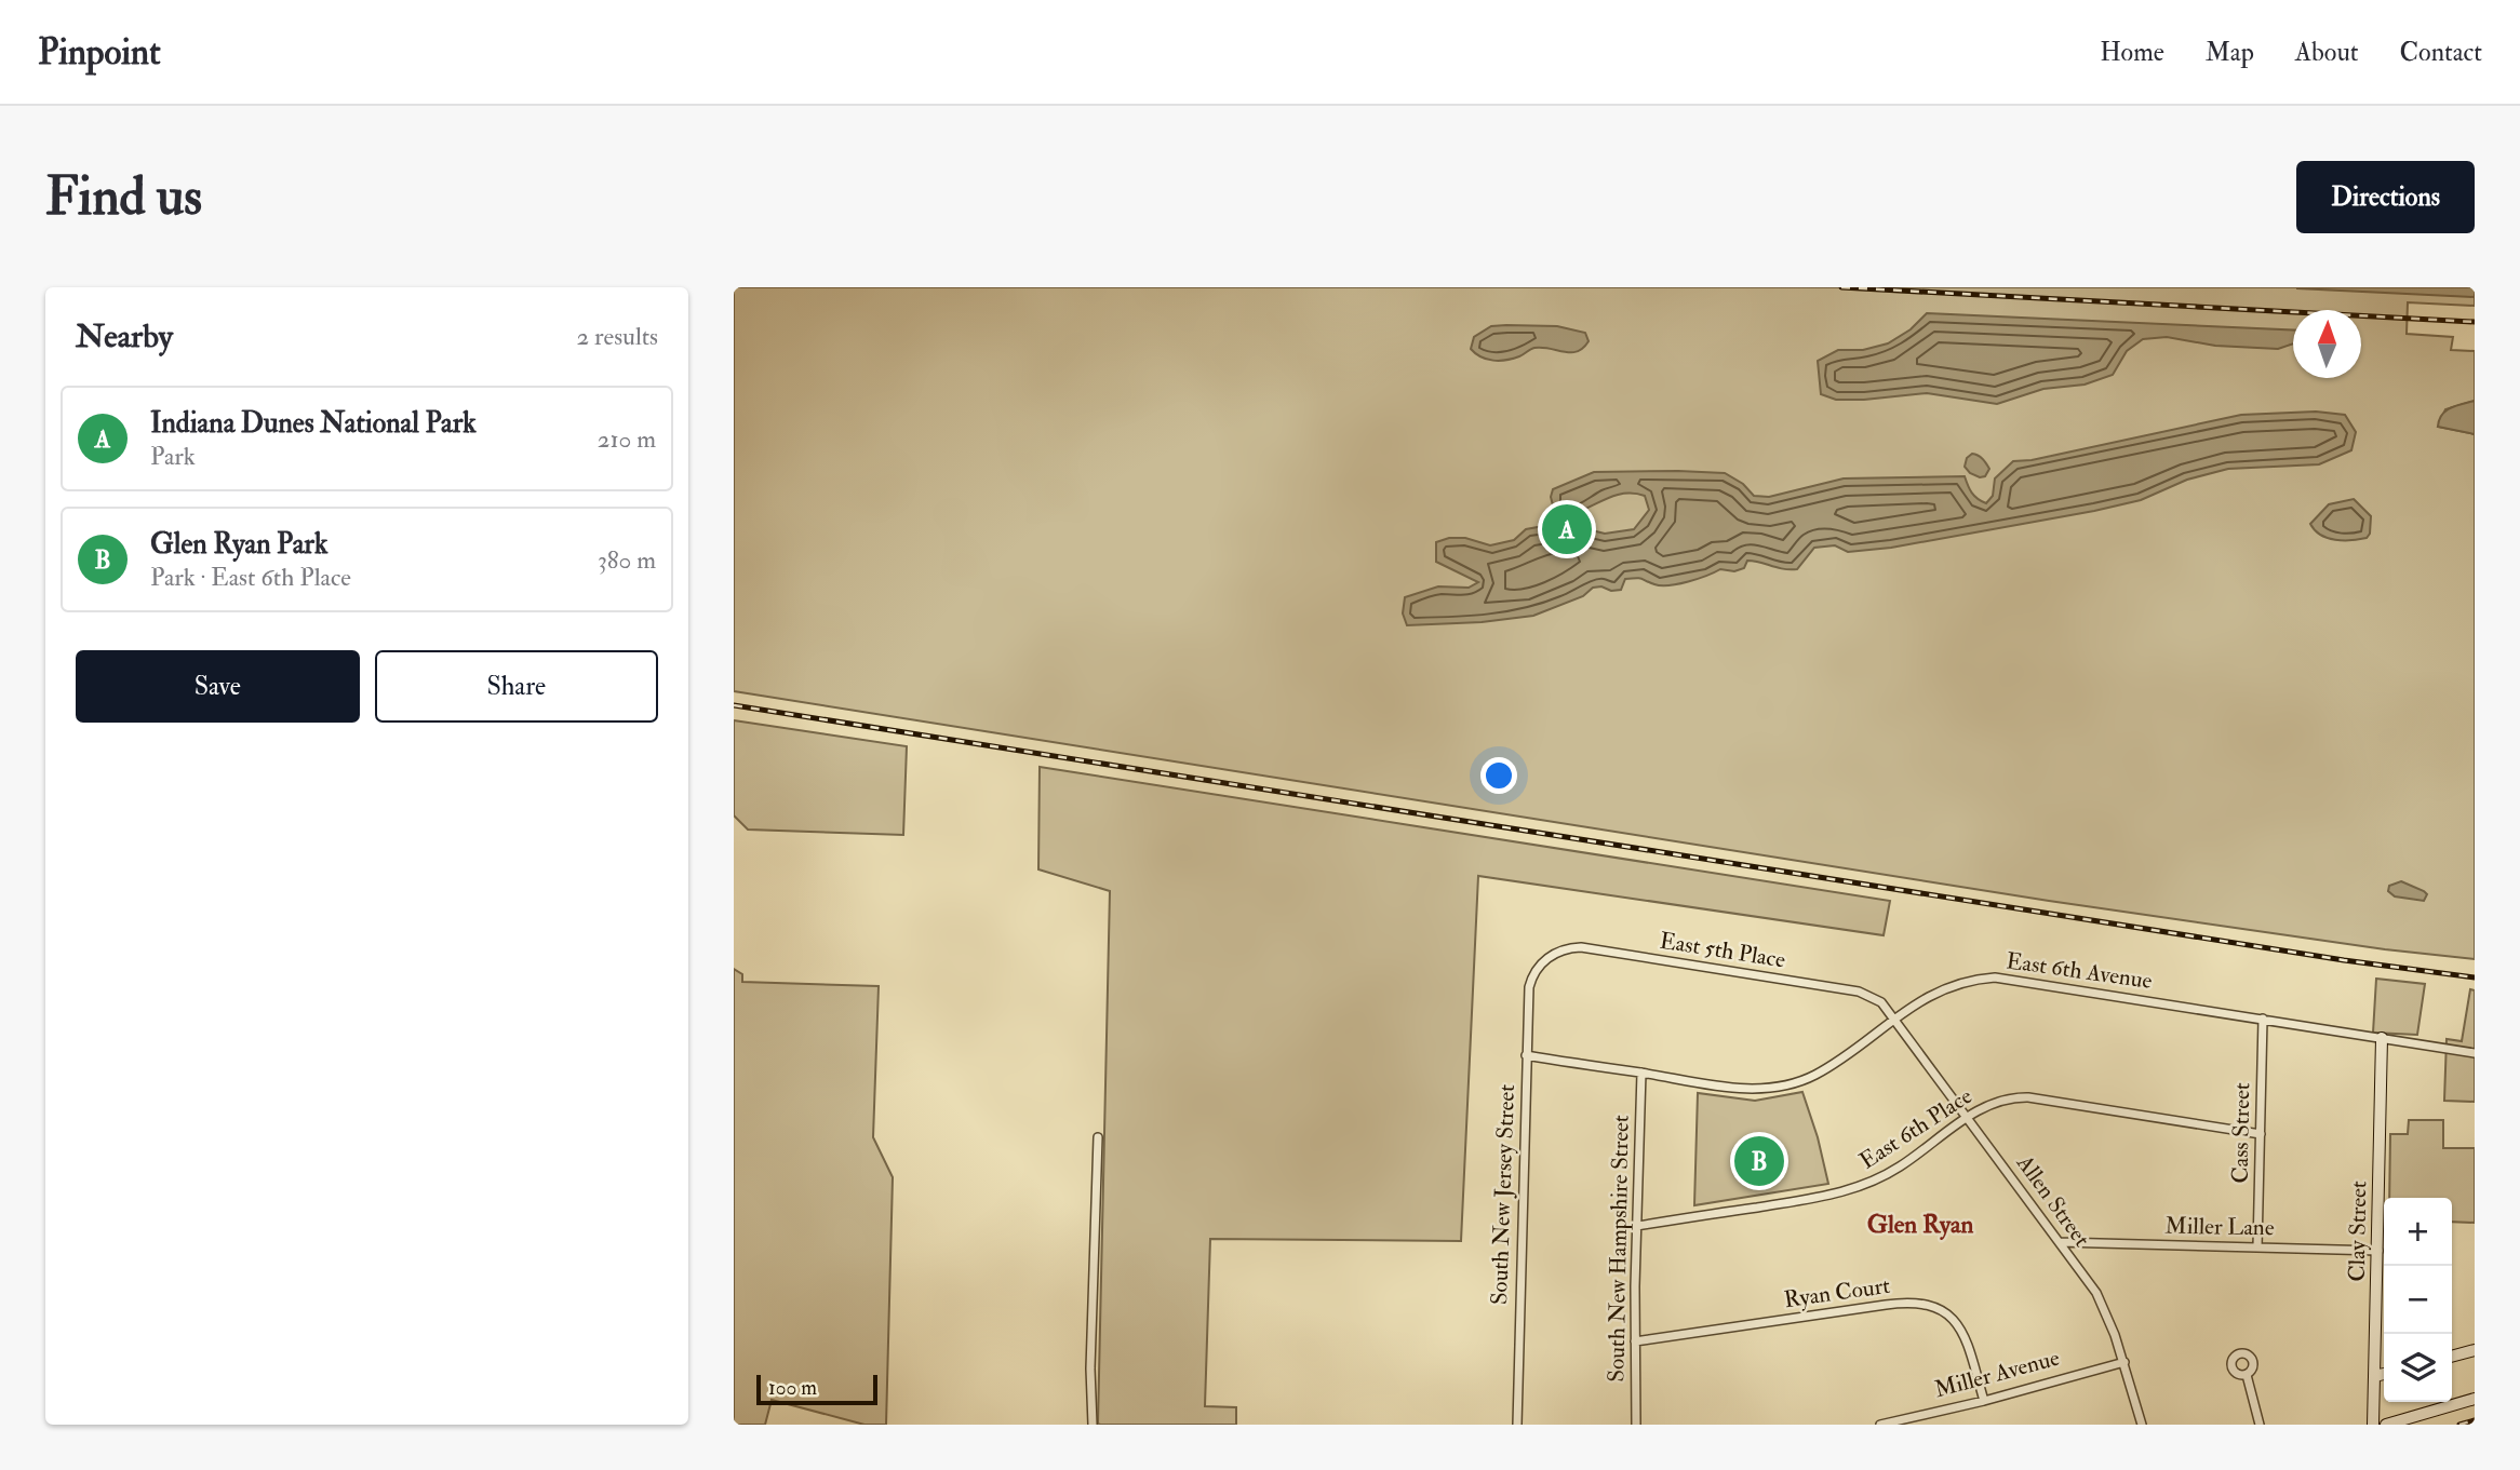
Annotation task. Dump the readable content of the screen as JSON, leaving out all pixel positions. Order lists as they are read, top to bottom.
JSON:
{
  "streets": {
    "street": [
      "East 5th Place",
      "East 6th Avenue",
      "East 6th Place",
      "Cass Street",
      "South New Jersey Street",
      "Allen Street",
      "Miller Lane",
      "Clay Street",
      "South New Hampshire Street",
      "Ryan Court",
      "Miller Avenue"
    ]
  },
  "crossings": [
    ["East 5th Place", "East 6th Avenue"],
    ["East 5th Place", "South New Jersey Street"],
    ["East 5th Place", "Allen Street"],
    ["East 6th Avenue", "Cass Street"],
    ["East 6th Avenue", "South New Jersey Street"],
    ["East 6th Avenue", "Allen Street"],
    ["East 6th Avenue", "Clay Street"],
    ["East 6th Avenue", "South New Hampshire Street"],
    ["East 6th Place", "Cass Street"],
    ["East 6th Place", "Allen Street"],
    ["East 6th Place", "South New Hampshire Street"],
    ["Cass Street", "Miller Lane"],
    ["Allen Street", "Miller Lane"],
    ["Allen Street", "Miller Avenue"],
    ["Miller Lane", "Clay Street"],
    ["South New Hampshire Street", "Ryan Court"],
    ["Ryan Court", "Miller Avenue"]
  ],
  "districts": ["Glen Ryan"],
  "scale_bar": "100 m",
  "north": "top",
  "page": {
    "header": "Pinpoint",
    "nav": [
      "Home",
      "Map",
      "About",
      "Contact"
    ],
    "buttons": [
      "Directions",
      ["Save", "Share"]
    ],
    "title": "Find us",
    "heading": ["Nearby", "2 results"],
    "list": [
      {
        "mark": "A",
        "name": "Indiana Dunes National Park",
        "note": "Park",
        "value": "210 m"
      },
      {
        "mark": "B",
        "name": "Glen Ryan Park",
        "note": "Park · East 6th Place",
        "value": "380 m"
      }
    ],
    "pins": ["A", "B"],
    "map_buttons": ["+", "−"],
    "scale": "100 m"
  }
}
